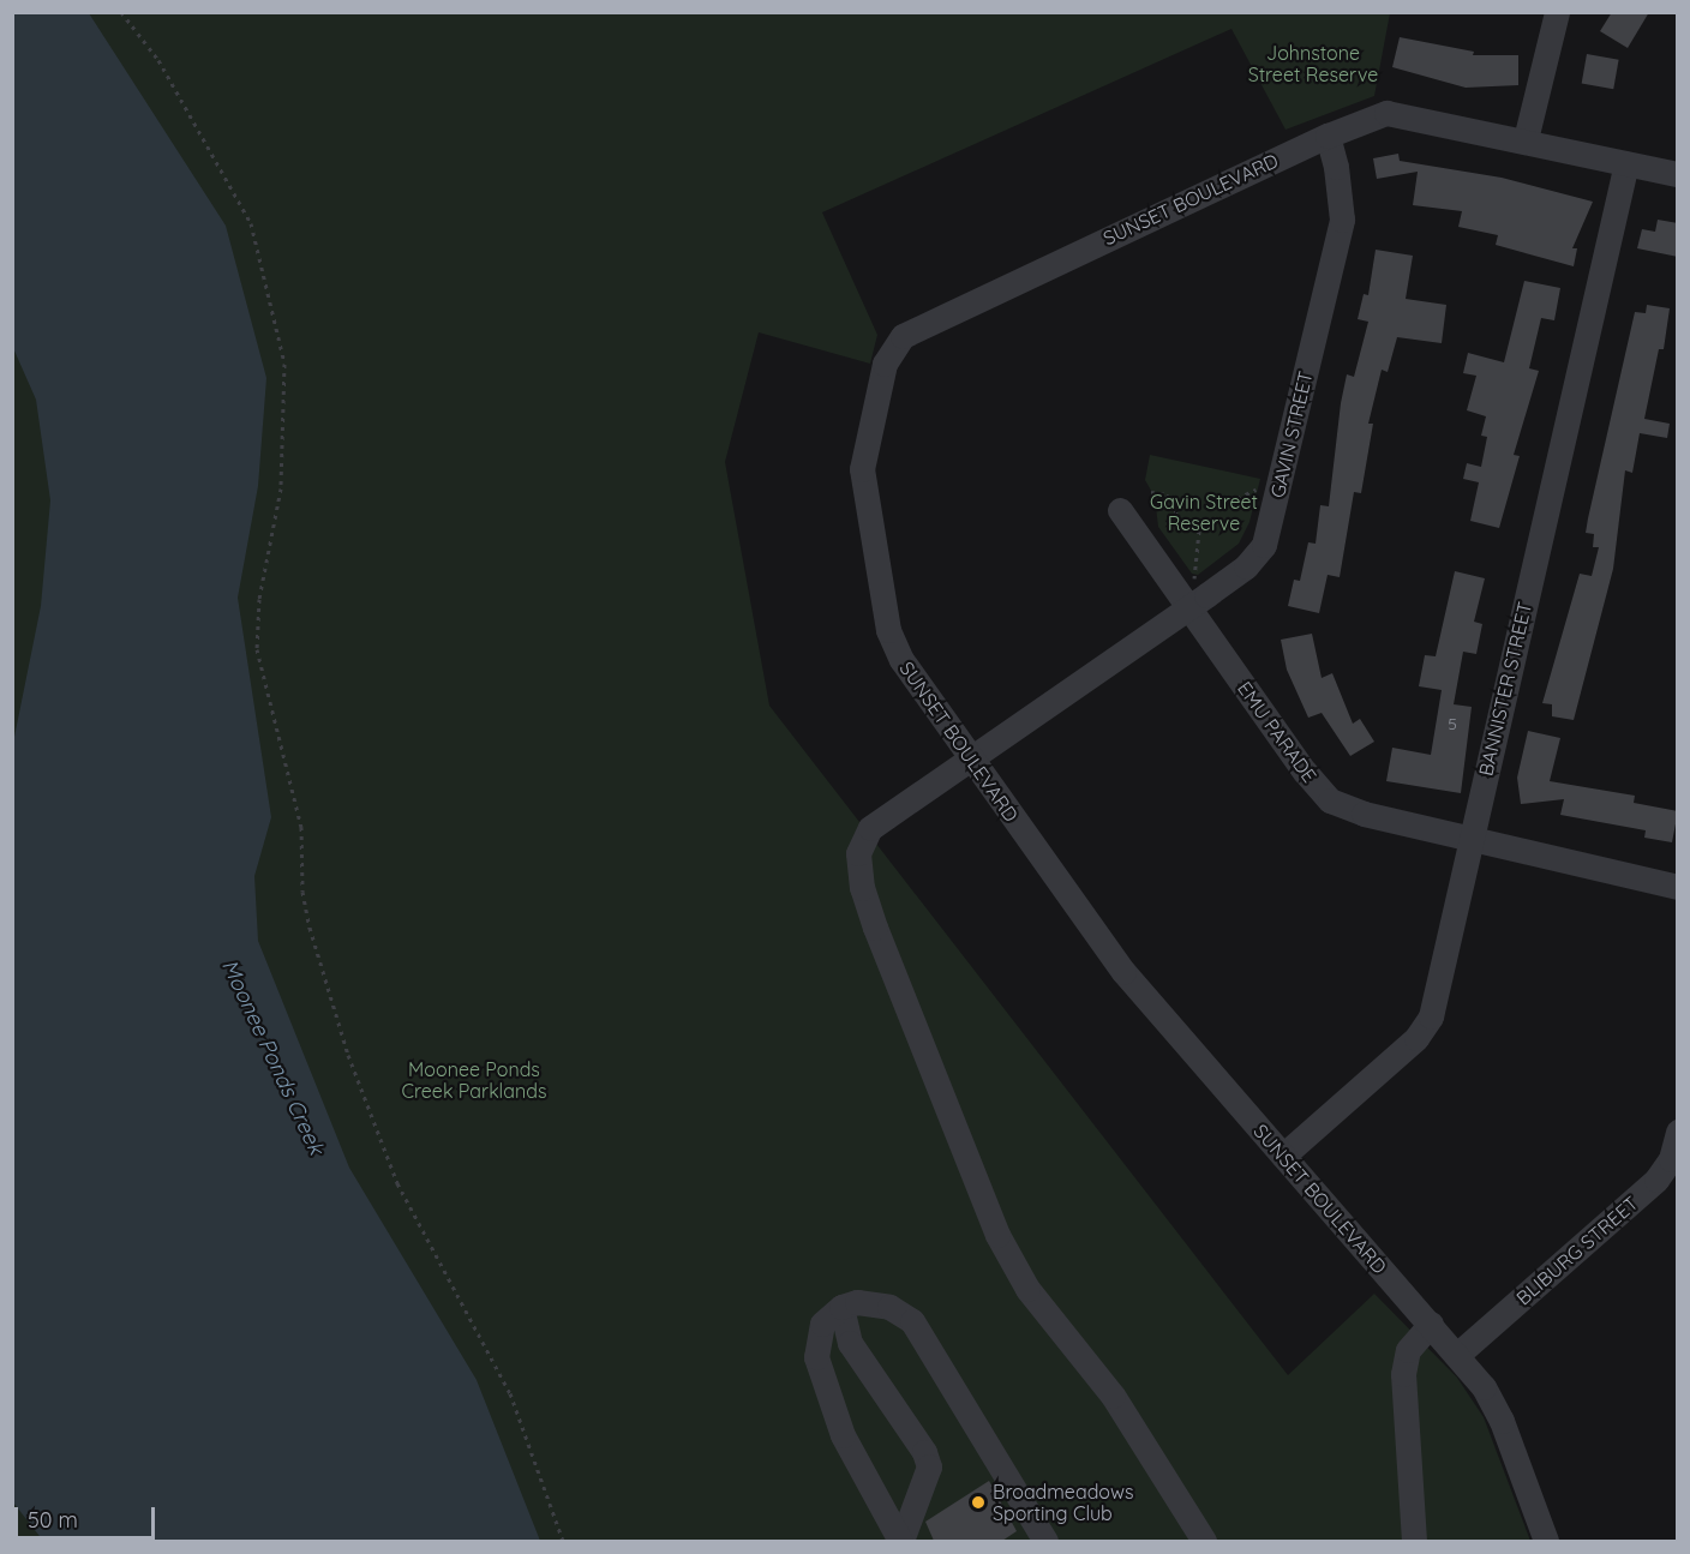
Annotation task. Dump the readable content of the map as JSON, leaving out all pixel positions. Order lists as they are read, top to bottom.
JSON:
{
  "streets": {
    "street": [
      "SUNSET BOULEVARD",
      "GAVIN STREET",
      "BANNISTER STREET",
      "EMU PARADE",
      "BLIBURG STREET"
    ]
  },
  "crossings": [
    ["SUNSET BOULEVARD", "GAVIN STREET"],
    ["SUNSET BOULEVARD", "BANNISTER STREET"],
    ["SUNSET BOULEVARD", "BLIBURG STREET"],
    ["GAVIN STREET", "EMU PARADE"],
    ["BANNISTER STREET", "EMU PARADE"]
  ],
  "water": ["Moonee Ponds Creek"],
  "parks": ["Johnstone Street Reserve", "Gavin Street Reserve", "Moonee Ponds Creek Parklands"],
  "places": ["Broadmeadows Sporting Club"],
  "house_numbers": ["5"],
  "scale_bar": "50 m"
}
